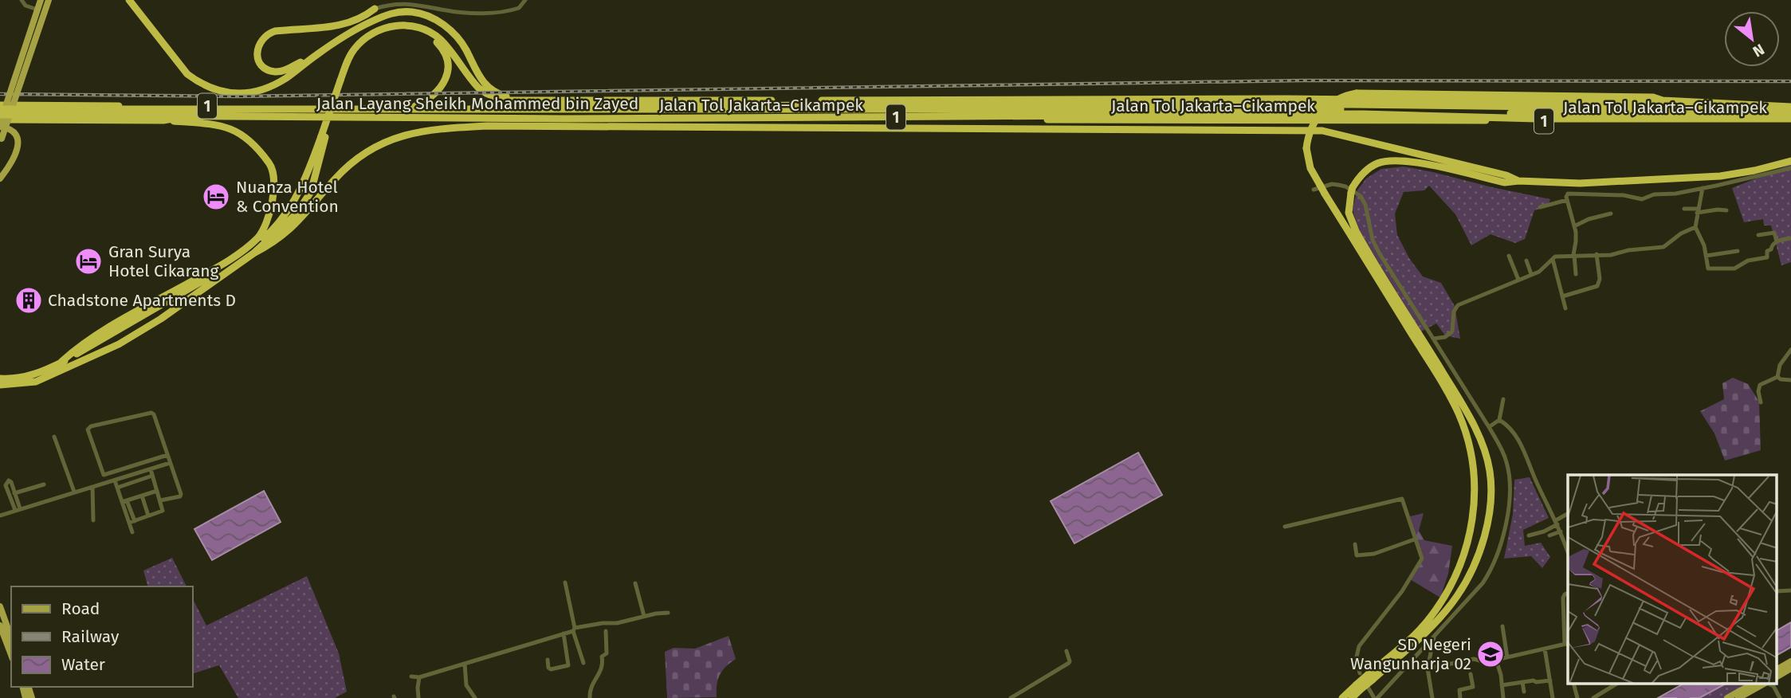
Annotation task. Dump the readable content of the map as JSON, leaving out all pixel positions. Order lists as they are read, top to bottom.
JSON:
{
  "streets": {
    "highway": ["Jalan Layang Sheikh Mohammed bin Zayed", "Jalan Tol Jakarta–Cikampek", "1"]
  },
  "crossings": [
    ["Jalan Layang Sheikh Mohammed bin Zayed", "Jalan Tol Jakarta–Cikampek"]
  ],
  "places": {
    "hotel": ["Nuanza Hotel & Convention", "Gran Surya Hotel Cikarang"],
    "building": ["Chadstone Apartments D"],
    "school or university": ["SD Negeri Wangunharja 02"]
  },
  "legend": ["Road", "Railway", "Water"],
  "north": "bottom right"
}
